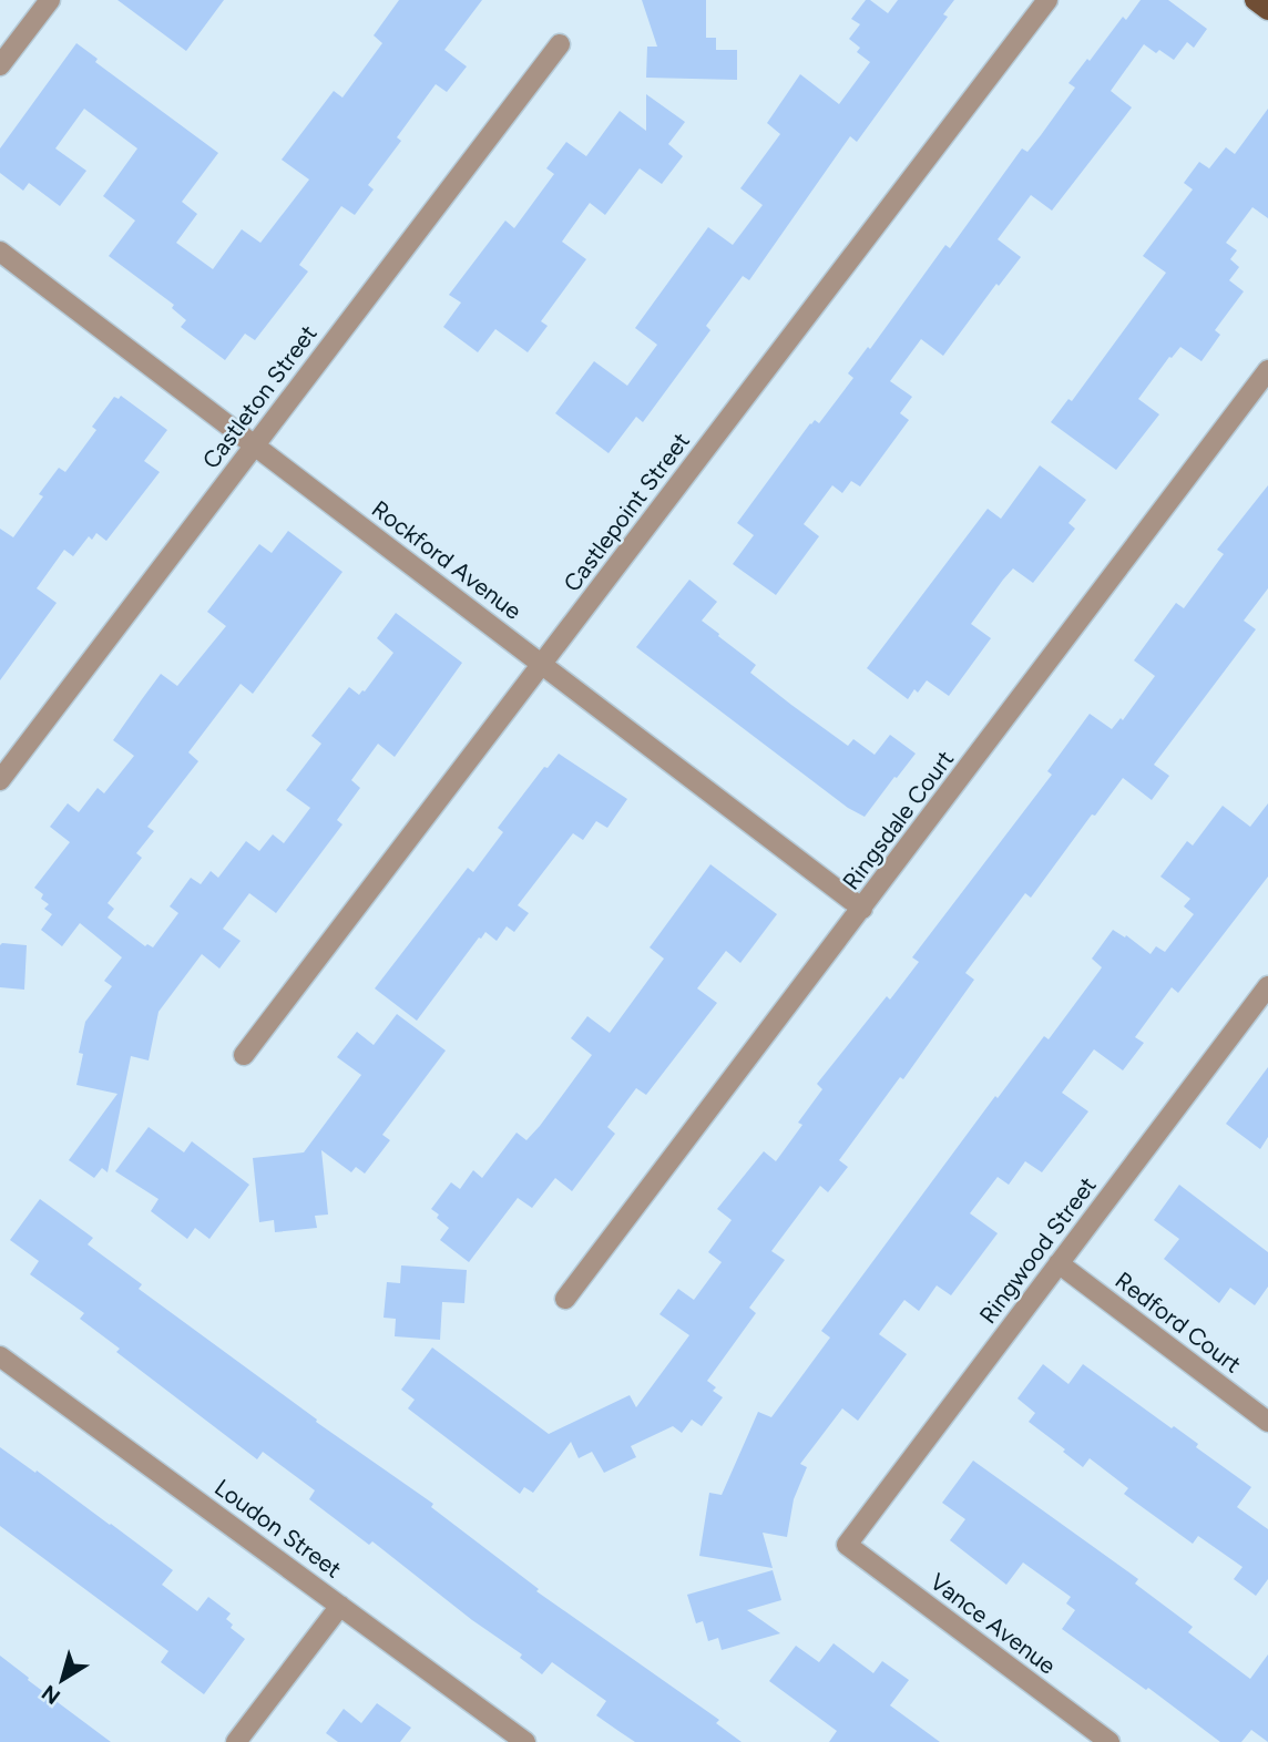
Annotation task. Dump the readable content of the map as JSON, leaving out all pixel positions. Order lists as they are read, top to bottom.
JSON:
{
  "streets": {
    "street": [
      "Castleton Street",
      "Castlepoint Street",
      "Rockford Avenue",
      "Ringsdale Court",
      "Ringwood Street",
      "Redford Court",
      "Loudon Street",
      "Vance Avenue"
    ]
  },
  "crossings": [
    ["Castleton Street", "Rockford Avenue"],
    ["Castlepoint Street", "Rockford Avenue"],
    ["Rockford Avenue", "Ringsdale Court"],
    ["Ringwood Street", "Redford Court"],
    ["Ringwood Street", "Vance Avenue"]
  ],
  "north": "bottom left"
}
